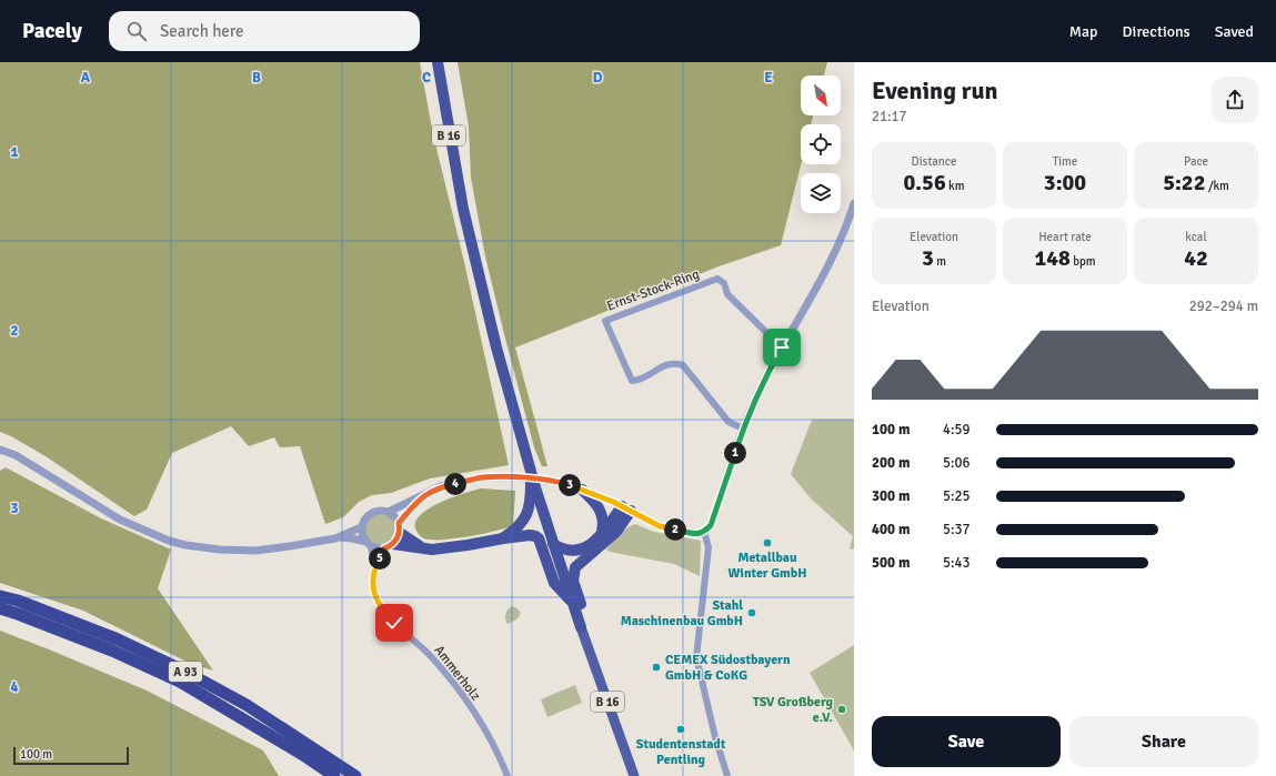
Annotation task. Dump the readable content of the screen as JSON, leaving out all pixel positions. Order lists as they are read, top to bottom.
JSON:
{
  "streets": {
    "highway": ["B 16", "A 93"],
    "street": ["Ernst-Stock-Ring", "Ammerholz"]
  },
  "places": [
    "Metallbau Winter GmbH",
    "Stahl Maschinenbau GmbH",
    "CEMEX Südostbayern GmbH & CoKG",
    "TSV Großberg e.V.",
    "Studentenstadt Pentling"
  ],
  "scale_bar": "100 m",
  "north": "bottom right",
  "page": {
    "header": "Pacely",
    "search": "Search here",
    "nav": ["Map", "Directions", "Saved"],
    "heading": ["Evening run", "21:17"],
    "stats": [
      ["Distance", "0.56 km"],
      ["Time", "3:00"],
      ["Pace", "5:22 /km"],
      ["Elevation", "3 m"],
      ["Heart rate", "148 bpm"],
      ["kcal", "42"]
    ],
    "chart": ["Elevation", "292–294 m"],
    "list": [
      {
        "name": "100 m",
        "note": "4:59"
      },
      {
        "name": "200 m",
        "note": "5:06"
      },
      {
        "name": "300 m",
        "note": "5:25"
      },
      {
        "name": "400 m",
        "note": "5:37"
      },
      {
        "name": "500 m",
        "note": "5:43"
      }
    ],
    "pins": [
      "1",
      "4",
      "3",
      "2",
      "5"
    ],
    "buttons": ["Save", "Share"],
    "scale": "100 m"
  },
  "grid": {
    "columns": [
      "A",
      "B",
      "C",
      "D",
      "E"
    ],
    "rows": [
      "1",
      "2",
      "3",
      "4"
    ]
  }
}
